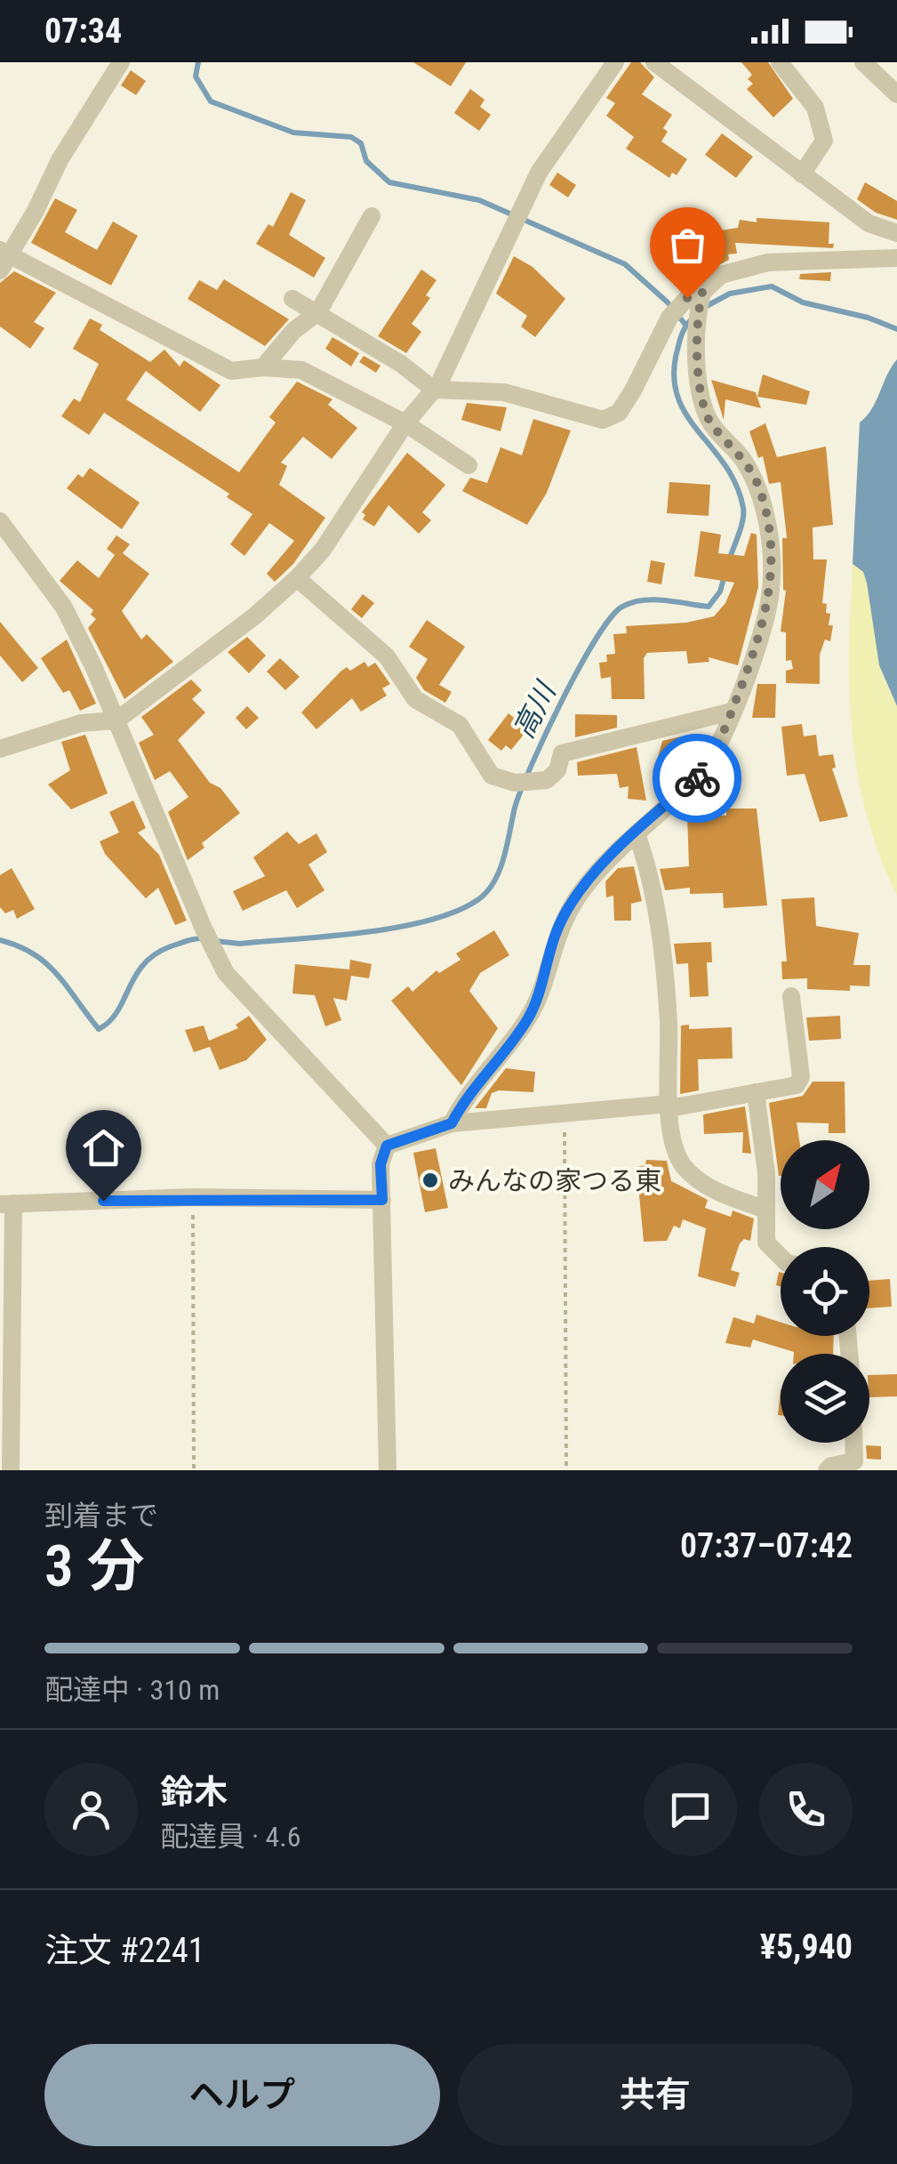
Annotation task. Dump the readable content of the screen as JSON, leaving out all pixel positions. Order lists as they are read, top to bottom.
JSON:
{
  "water": ["高川"],
  "places": ["みんなの家つる東"],
  "north": "top right",
  "page": {
    "status": "07:34",
    "heading": ["3 分", "到着まで", "07:37–07:42"],
    "panel": [
      "鈴木",
      "配達員 · 4.6",
      "注文 #2241",
      "¥5,940"
    ],
    "bar": "配達中 · 310 m",
    "buttons": ["ヘルプ", "共有"]
  }
}
